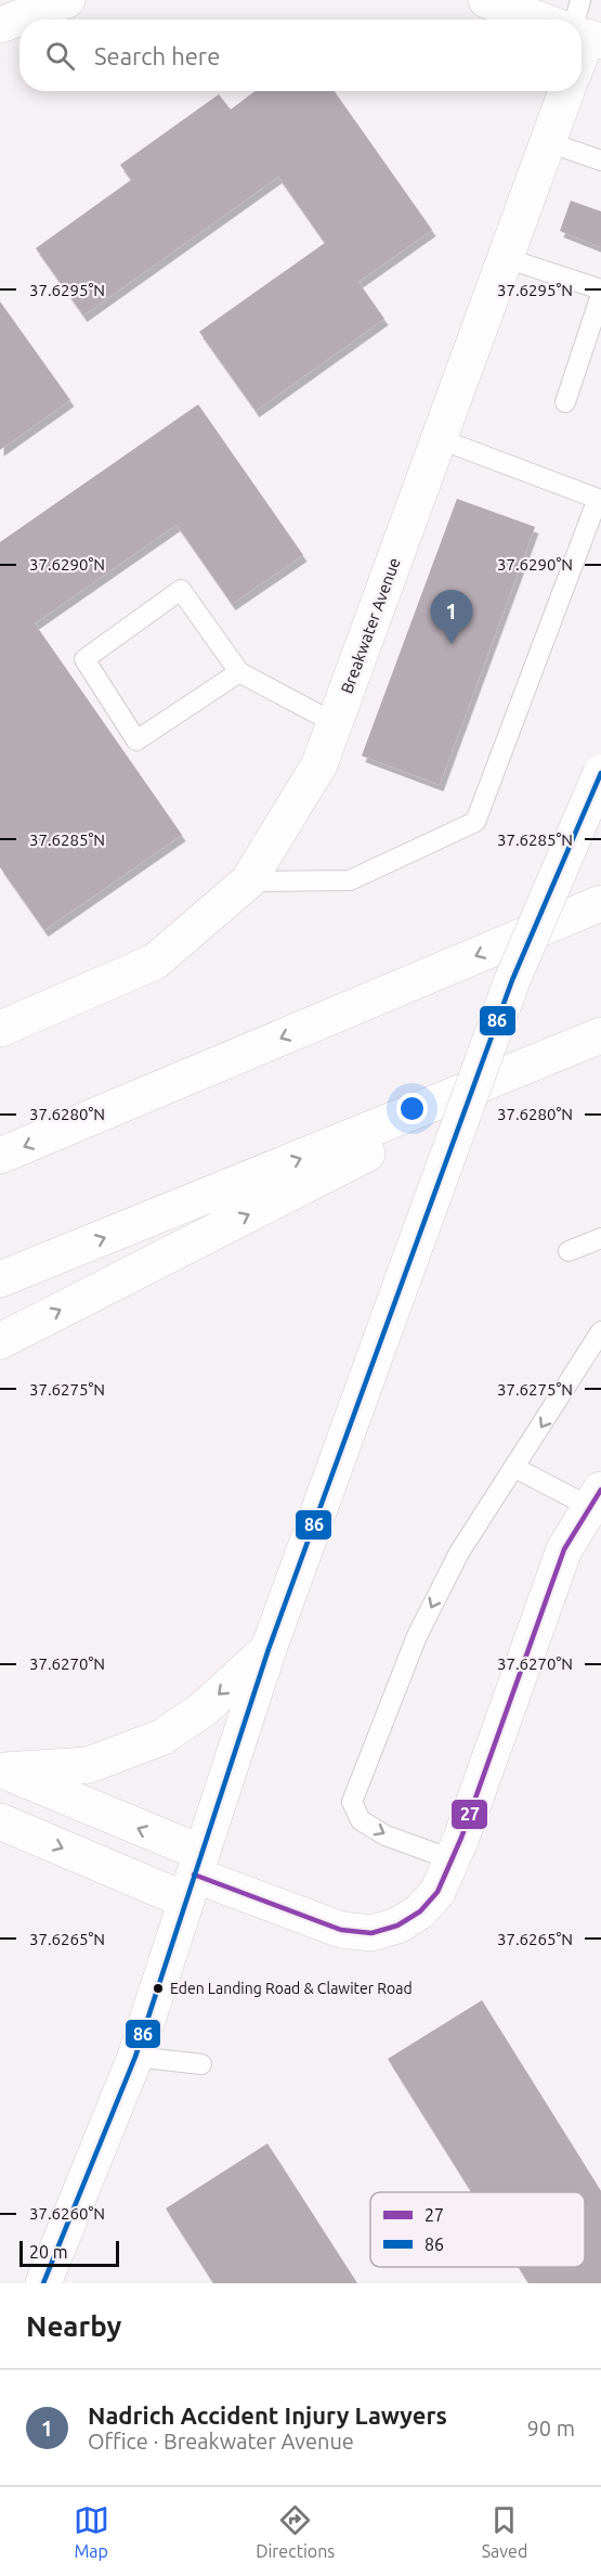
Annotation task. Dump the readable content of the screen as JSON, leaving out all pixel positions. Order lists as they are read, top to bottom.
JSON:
{
  "streets": {
    "main road": ["Breakwater Avenue"]
  },
  "places": ["Eden Landing Road & Clawiter Road"],
  "lines": ["transit line 86", "transit line 27"],
  "legend": ["27", "86"],
  "scale_bar": "20 m",
  "page": {
    "search": "Search here",
    "pins": "1",
    "scale": "20 m",
    "heading": "Nearby",
    "list": [
      {
        "mark": "1",
        "name": "Nadrich Accident Injury Lawyers",
        "note": "Office · Breakwater Avenue",
        "value": "90 m"
      }
    ],
    "nav": ["Map", "Directions", "Saved"]
  },
  "coordinates": [
    "37.6295°N",
    "37.6290°N",
    "37.6285°N",
    "37.6280°N",
    "37.6275°N",
    "37.6270°N",
    "37.6265°N",
    "37.6260°N"
  ]
}
